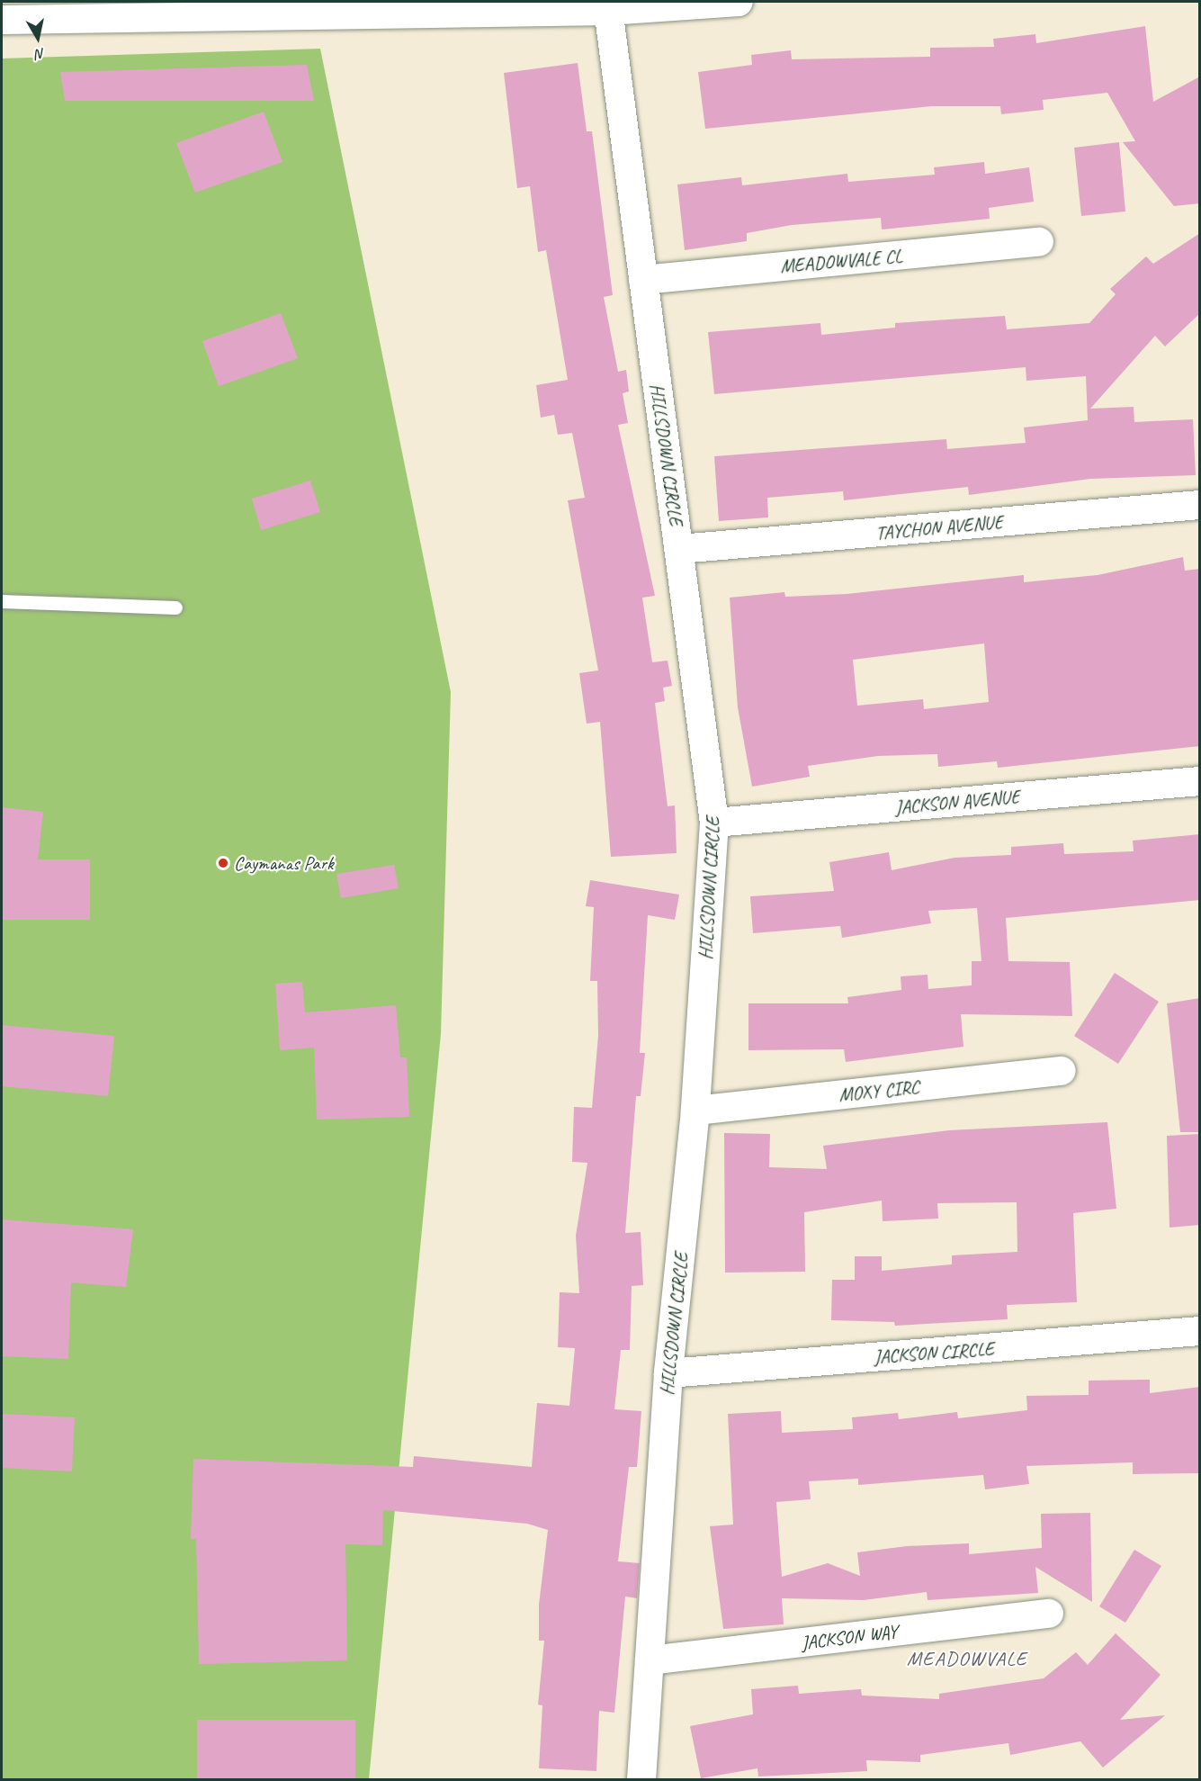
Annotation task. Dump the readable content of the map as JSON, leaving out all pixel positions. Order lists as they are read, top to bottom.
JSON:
{
  "streets": {
    "street": [
      "MEADOWVALE CL",
      "HILLSDOWN CIRCLE",
      "TAYCHON AVENUE",
      "JACKSON AVENUE",
      "MOXY CIRC",
      "JACKSON CIRCLE",
      "JACKSON WAY"
    ]
  },
  "crossings": [
    ["MEADOWVALE CL", "HILLSDOWN CIRCLE"],
    ["HILLSDOWN CIRCLE", "TAYCHON AVENUE"],
    ["HILLSDOWN CIRCLE", "JACKSON AVENUE"],
    ["HILLSDOWN CIRCLE", "MOXY CIRC"],
    ["HILLSDOWN CIRCLE", "JACKSON CIRCLE"],
    ["HILLSDOWN CIRCLE", "JACKSON WAY"]
  ],
  "districts": ["MEADOWVALE"],
  "places": ["Caymanas Park"],
  "north": "bottom"
}
